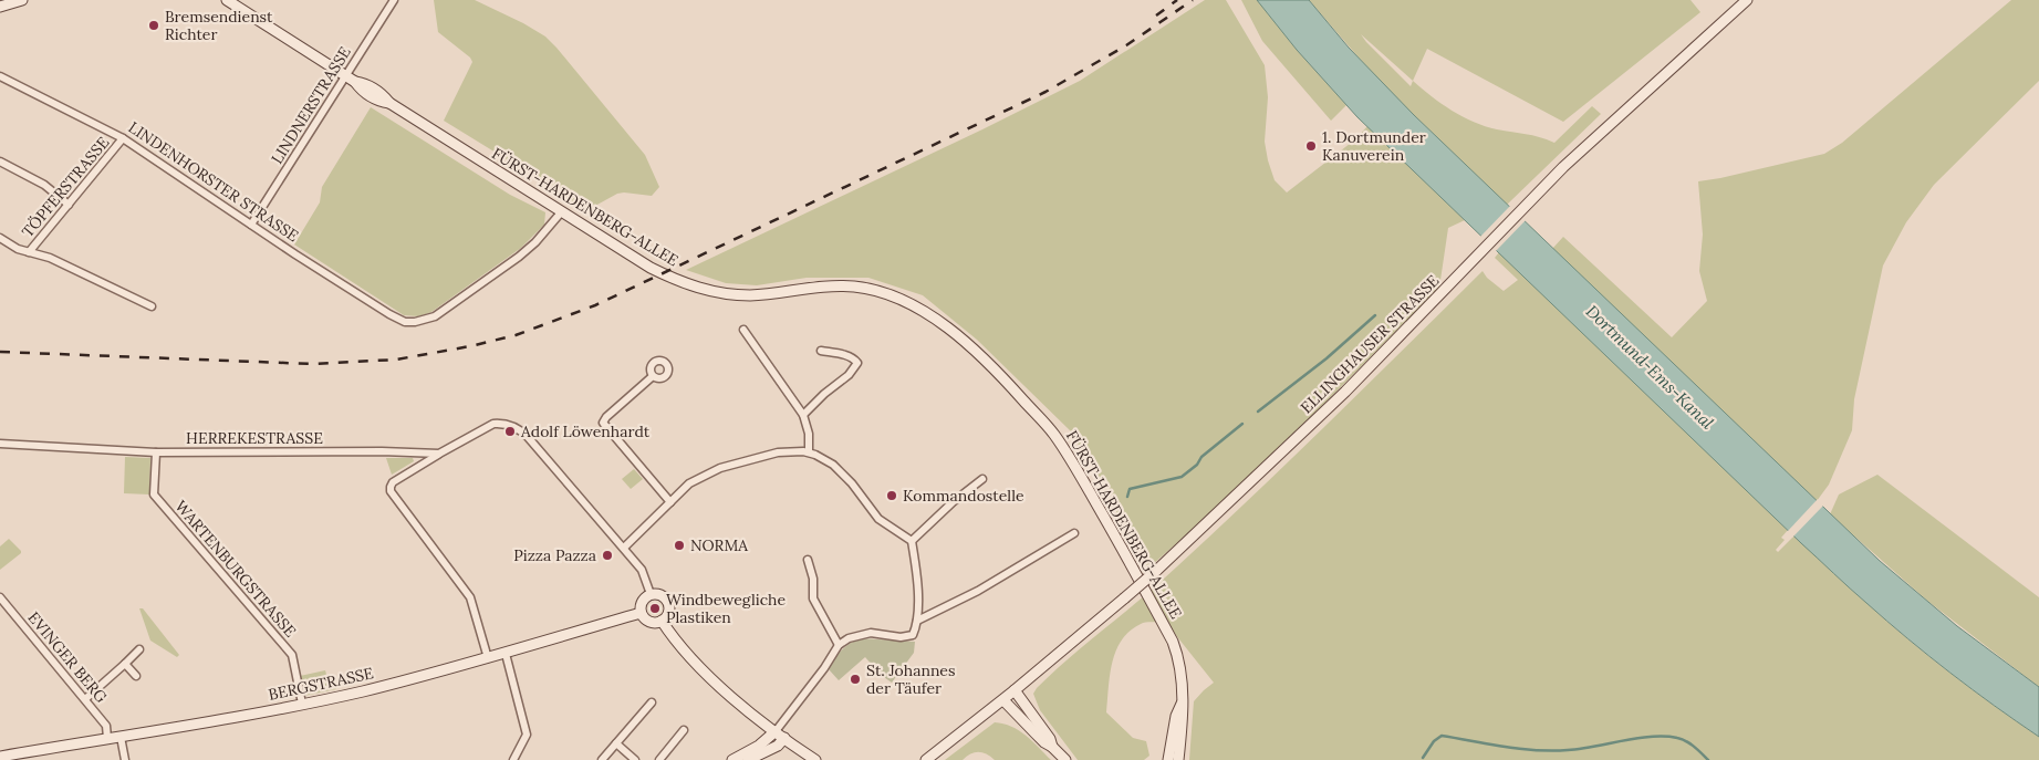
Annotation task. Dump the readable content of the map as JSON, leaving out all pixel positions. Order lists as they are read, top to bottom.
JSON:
{
  "streets": {
    "street": [
      "LINDNERSTRASSE",
      "LINDENHORSTER STRASSE",
      "TÖPFERSTRASSE",
      "FÜRST-HARDENBERG-ALLEE",
      "ELLINGHAUSER STRASSE",
      "HERREKESTRASSE",
      "WARTENBURGSTRASSE",
      "EVINGER BERG",
      "BERGSTRASSE"
    ]
  },
  "crossings": [
    ["LINDNERSTRASSE", "LINDENHORSTER STRASSE"],
    ["LINDNERSTRASSE", "FÜRST-HARDENBERG-ALLEE"],
    ["LINDENHORSTER STRASSE", "TÖPFERSTRASSE"],
    ["LINDENHORSTER STRASSE", "FÜRST-HARDENBERG-ALLEE"],
    ["HERREKESTRASSE", "WARTENBURGSTRASSE"],
    ["WARTENBURGSTRASSE", "BERGSTRASSE"],
    ["EVINGER BERG", "BERGSTRASSE"]
  ],
  "water": ["Dortmund-Ems-Kanal"],
  "places": [
    "Bremsendienst Richter",
    "1. Dortmunder Kanuverein",
    "Adolf Löwenhardt",
    "Kommandostelle",
    "NORMA",
    "Pizza Pazza",
    "Windbewegliche Plastiken",
    "St. Johannes der Täufer"
  ]
}
